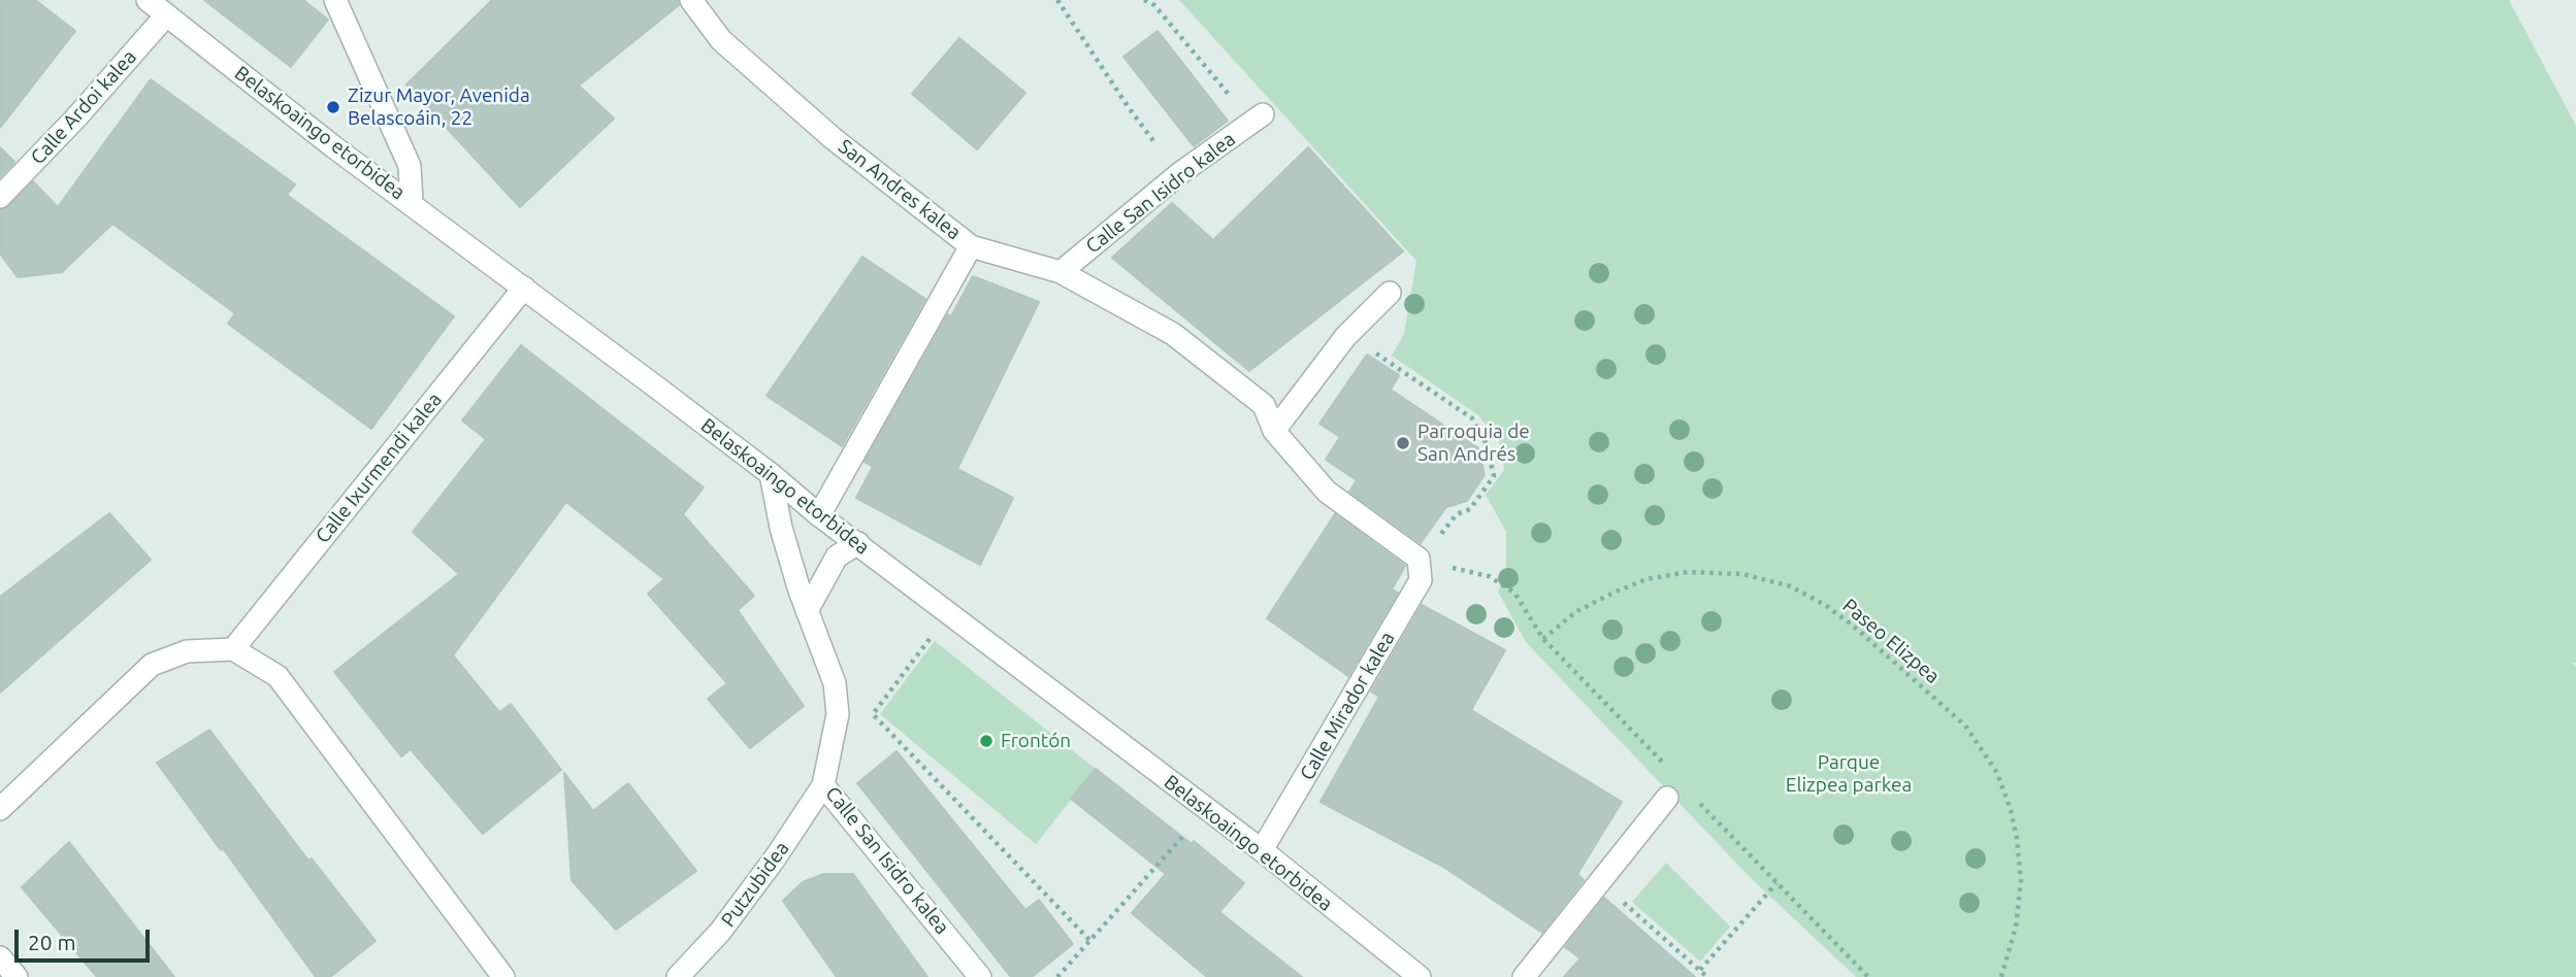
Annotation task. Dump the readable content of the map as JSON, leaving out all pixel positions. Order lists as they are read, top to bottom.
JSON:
{
  "streets": {
    "street": [
      "Calle Ardoi kalea",
      "Belaskoaingo etorbidea",
      "San Andres kalea",
      "Calle San Isidro kalea",
      "Calle Ixurmendi kalea",
      "Calle Mirador kalea",
      "Putzubidea"
    ],
    "path": ["Paseo Elizpea"]
  },
  "crossings": [
    ["Calle Ardoi kalea", "Belaskoaingo etorbidea"],
    ["Belaskoaingo etorbidea", "Calle San Isidro kalea"],
    ["Belaskoaingo etorbidea", "Calle Ixurmendi kalea"],
    ["Belaskoaingo etorbidea", "Calle Mirador kalea"],
    ["San Andres kalea", "Calle San Isidro kalea"],
    ["San Andres kalea", "Calle Mirador kalea"],
    ["Calle San Isidro kalea", "Putzubidea"]
  ],
  "parks": ["Parque Elizpea parkea"],
  "places": ["Zizur Mayor, Avenida Belascoáin, 22", "Parroquia de San Andrés", "Frontón"],
  "scale_bar": "20 m"
}
